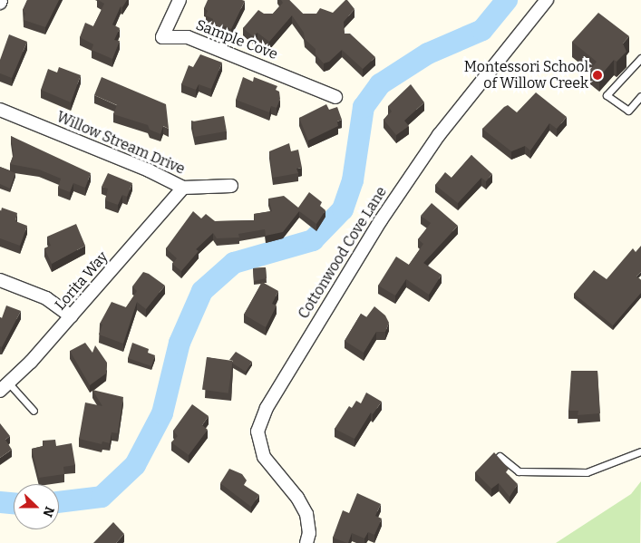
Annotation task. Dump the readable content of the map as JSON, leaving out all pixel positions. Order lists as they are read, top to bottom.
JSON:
{
  "streets": {
    "street": [
      "Sample Cove",
      "Willow Stream Drive",
      "Cottonwood Cove Lane",
      "Lorita Way"
    ]
  },
  "crossings": [
    ["Willow Stream Drive", "Lorita Way"]
  ],
  "places": ["Montessori School of Willow Creek"],
  "north": "right"
}
